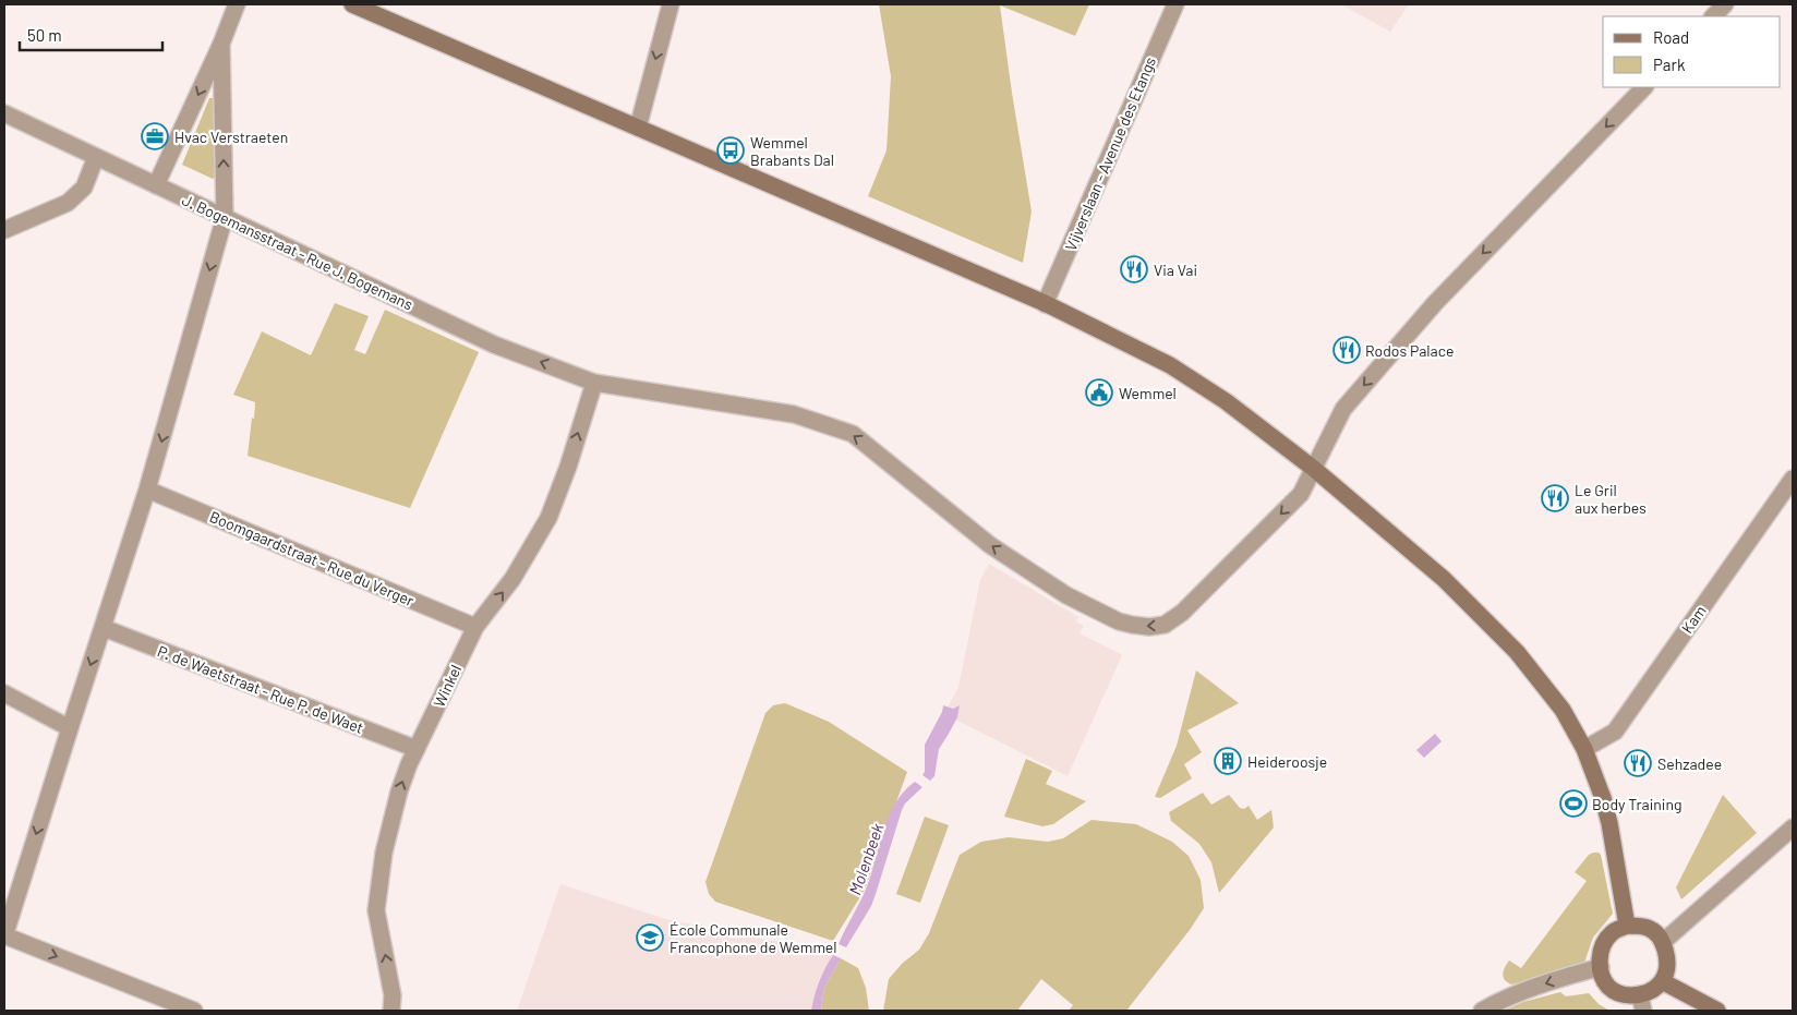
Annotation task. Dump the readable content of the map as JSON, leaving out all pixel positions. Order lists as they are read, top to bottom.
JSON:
{
  "streets": {
    "street": [
      "Vijverslaan - Avenue des Etangs",
      "J. Bogemansstraat - Rue J. Bogemans",
      "Boomgaardstraat - Rue du Verger",
      "Kam",
      "Winkel",
      "P. de Waetstraat - Rue P. de Waet"
    ]
  },
  "crossings": [
    ["J. Bogemansstraat - Rue J. Bogemans", "Winkel"],
    ["Boomgaardstraat - Rue du Verger", "Winkel"],
    ["Winkel", "P. de Waetstraat - Rue P. de Waet"]
  ],
  "one_way": ["J. Bogemansstraat - Rue J. Bogemans", "Winkel"],
  "water": ["Molenbeek"],
  "places": {
    "office": ["Hvac Verstraeten"],
    "bus stop": ["Wemmel Brabants Dal"],
    "restaurant": [
      "Via Vai",
      "Rodos Palace",
      "Le Gril aux herbes",
      "Sehzadee"
    ],
    "public building": ["Wemmel"],
    "building": ["Heideroosje"],
    "sports": ["Body Training"],
    "school or university": ["École Communale Francophone de Wemmel"]
  },
  "legend": ["Road", "Park"],
  "scale_bar": "50 m"
}
